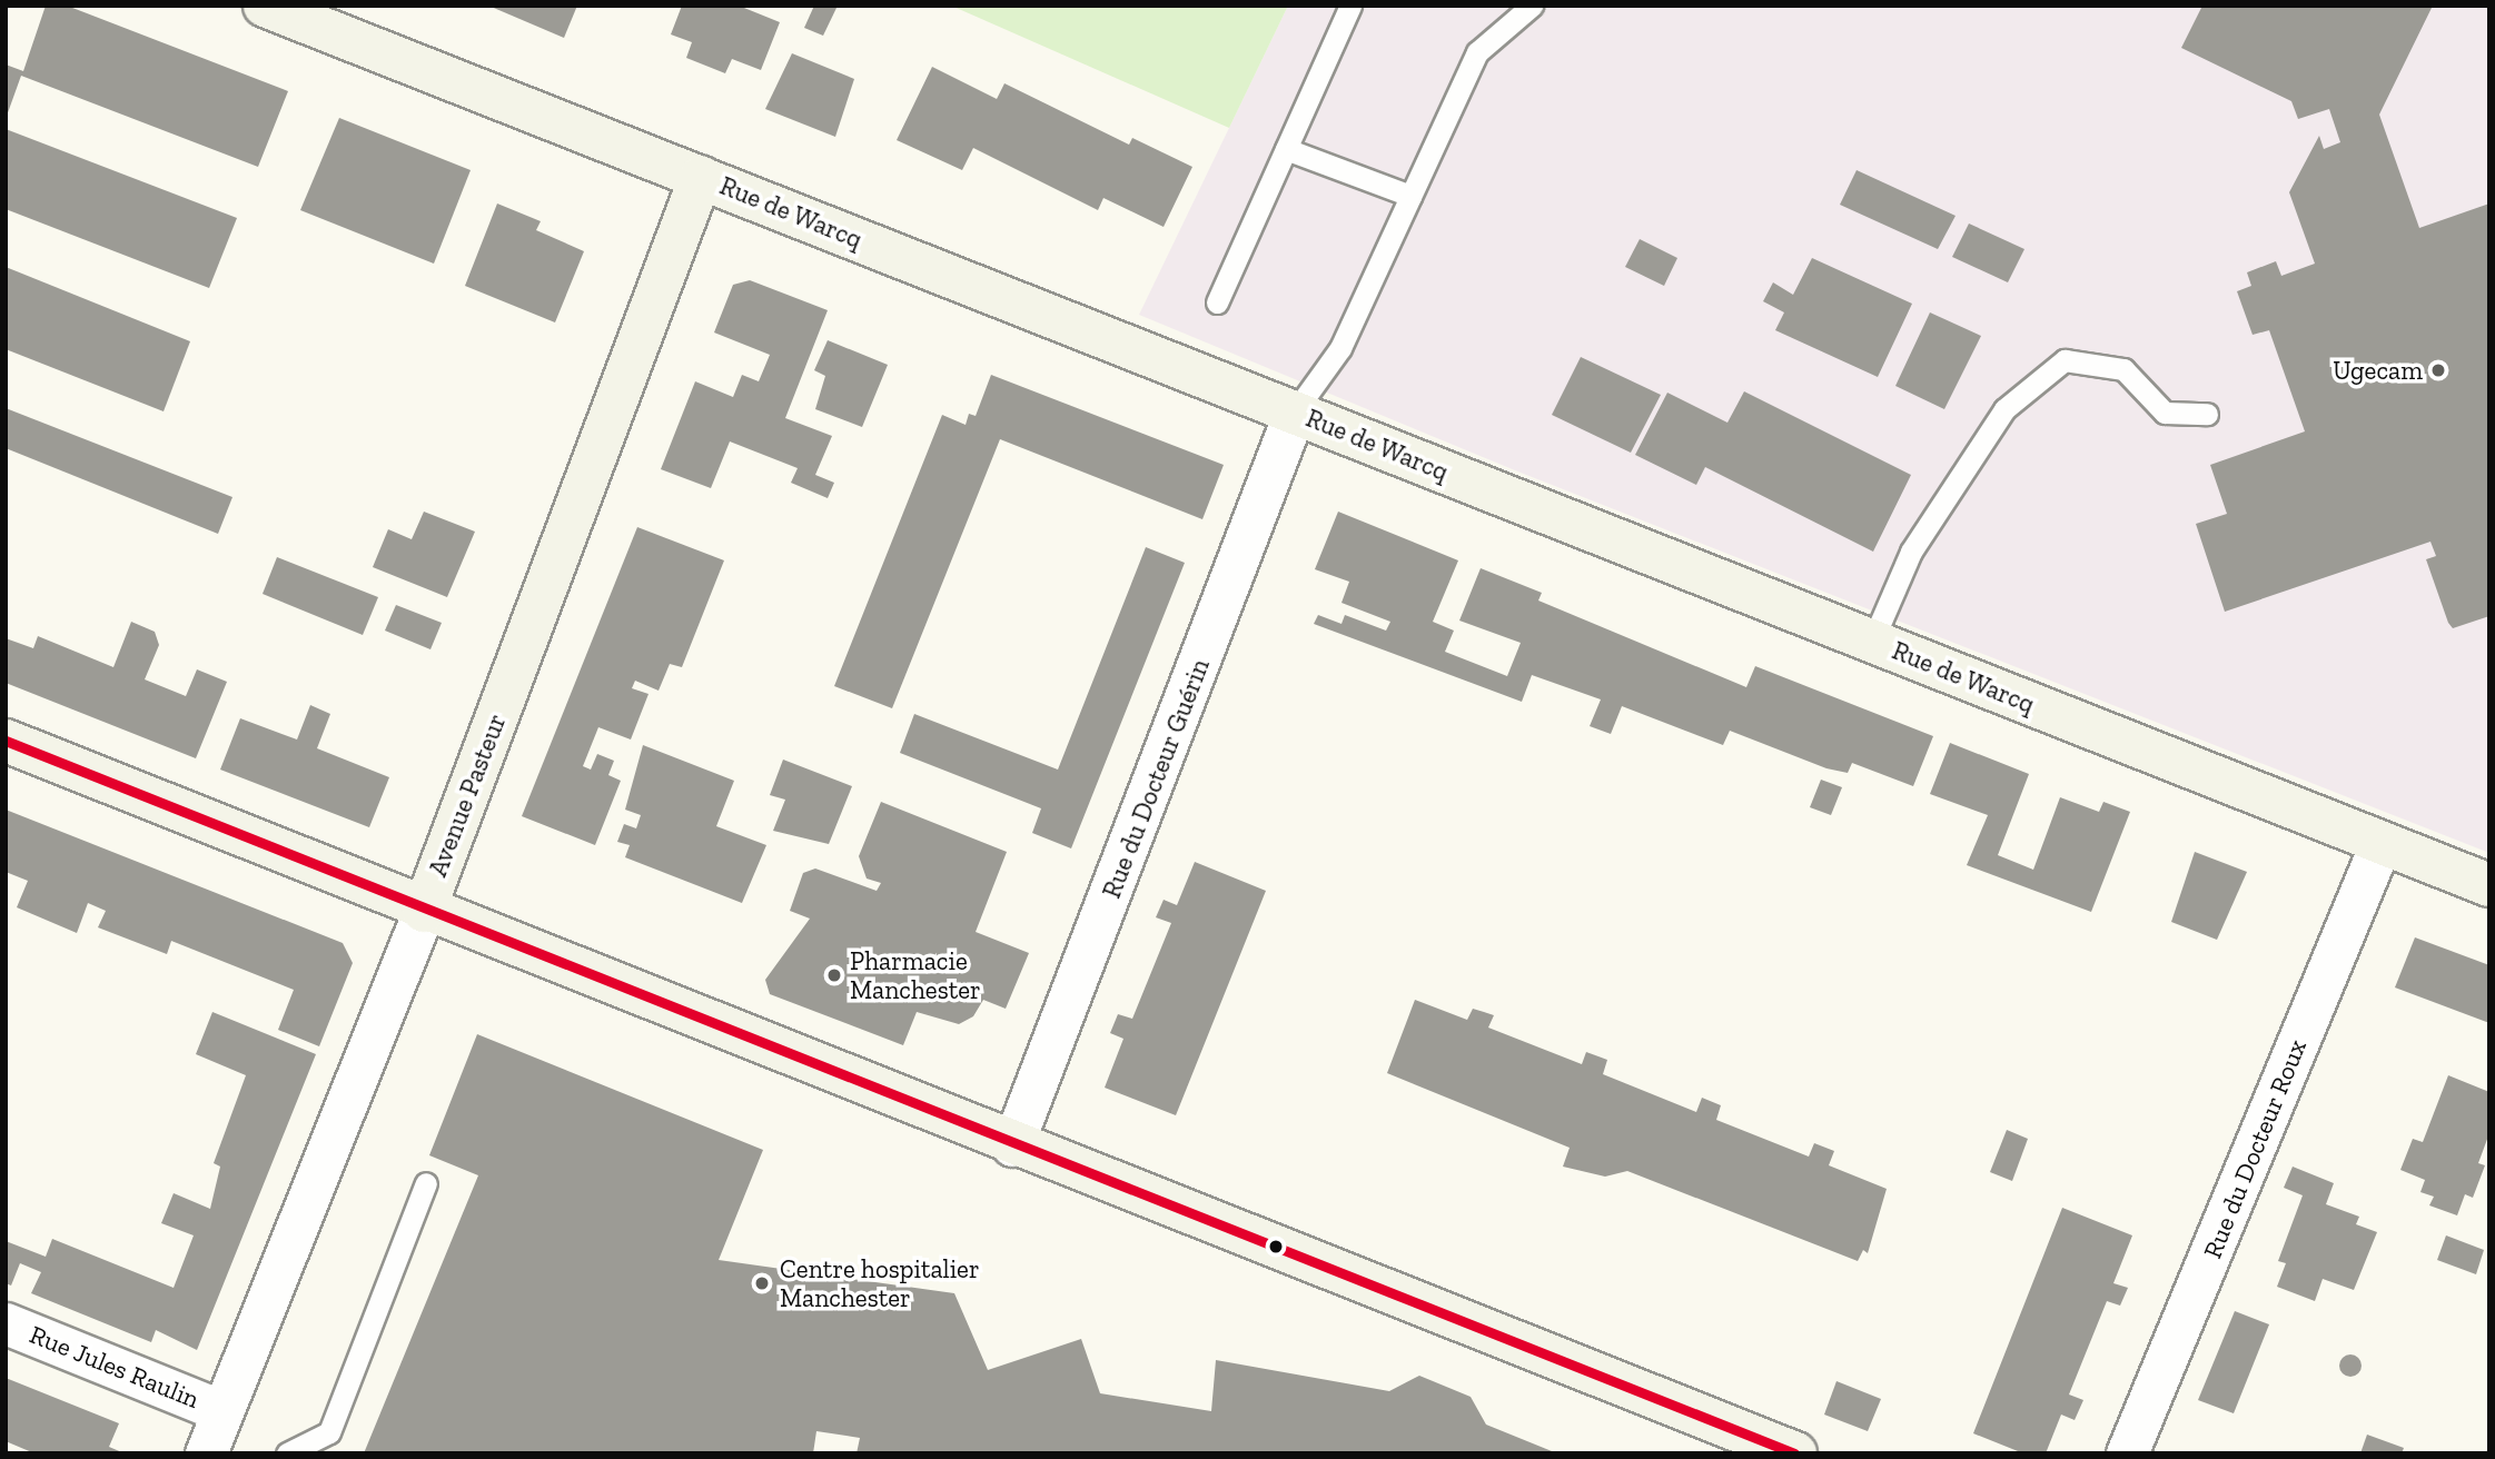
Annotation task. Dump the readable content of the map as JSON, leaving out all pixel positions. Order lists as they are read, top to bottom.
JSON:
{
  "streets": {
    "main road": ["Rue de Warcq", "Avenue Pasteur"],
    "street": ["Rue du Docteur Guérin", "Rue du Docteur Roux", "Rue Jules Raulin"]
  },
  "crossings": [
    ["Rue de Warcq", "Rue du Docteur Guérin"],
    ["Rue de Warcq", "Avenue Pasteur"],
    ["Rue de Warcq", "Rue du Docteur Roux"],
    ["Avenue Pasteur", "Rue Jules Raulin"]
  ],
  "places": ["Ugecam", "Pharmacie Manchester", "Centre hospitalier Manchester"]
}
